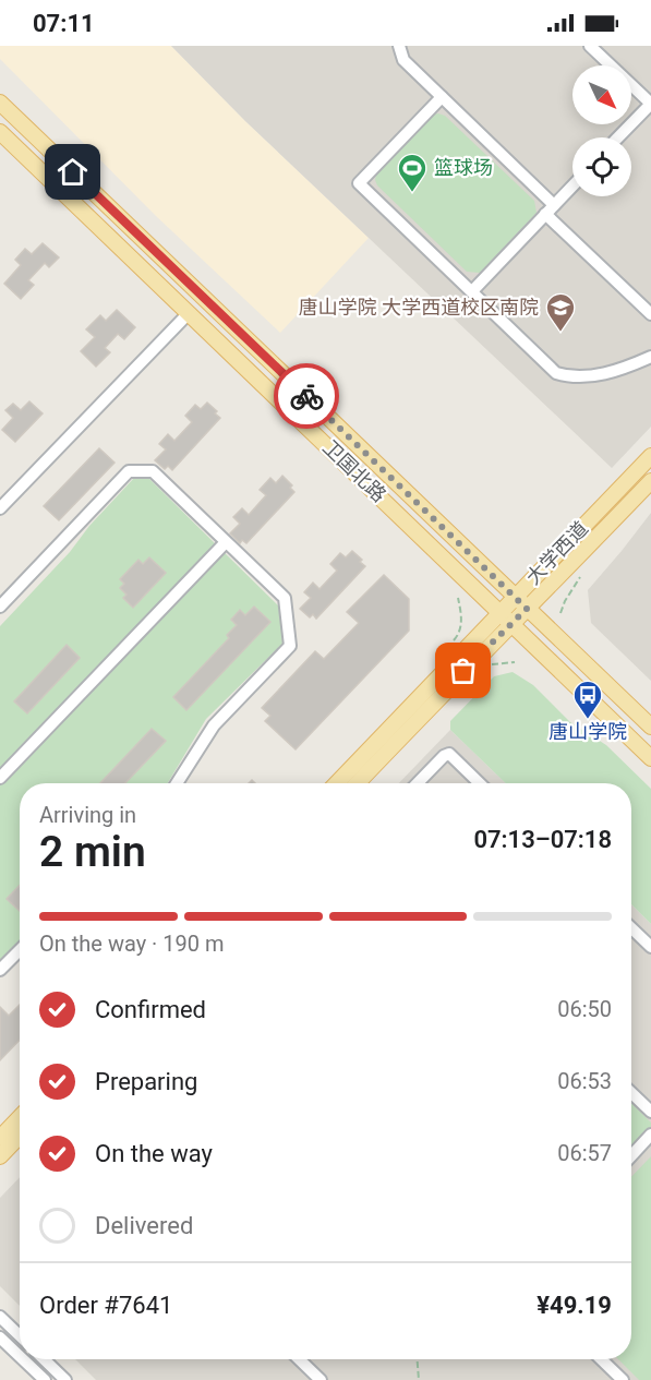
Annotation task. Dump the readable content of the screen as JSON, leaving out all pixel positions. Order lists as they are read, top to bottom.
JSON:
{
  "streets": {
    "main road": ["卫国北路", "大学西道"]
  },
  "crossings": [
    ["卫国北路", "大学西道"]
  ],
  "places": {
    "sports": ["篮球场"],
    "school or university": ["唐山学院 大学西道校区南院"],
    "bus stop": ["唐山学院"]
  },
  "north": "bottom right",
  "page": {
    "status": "07:11",
    "heading": ["2 min", "Arriving in", "07:13–07:18"],
    "panel": ["Order #7641", "¥49.19"],
    "bar": "On the way · 190 m",
    "list": [
      ["Confirmed", "06:50"],
      ["Preparing", "06:53"],
      ["On the way", "06:57"],
      "Delivered"
    ]
  }
}
